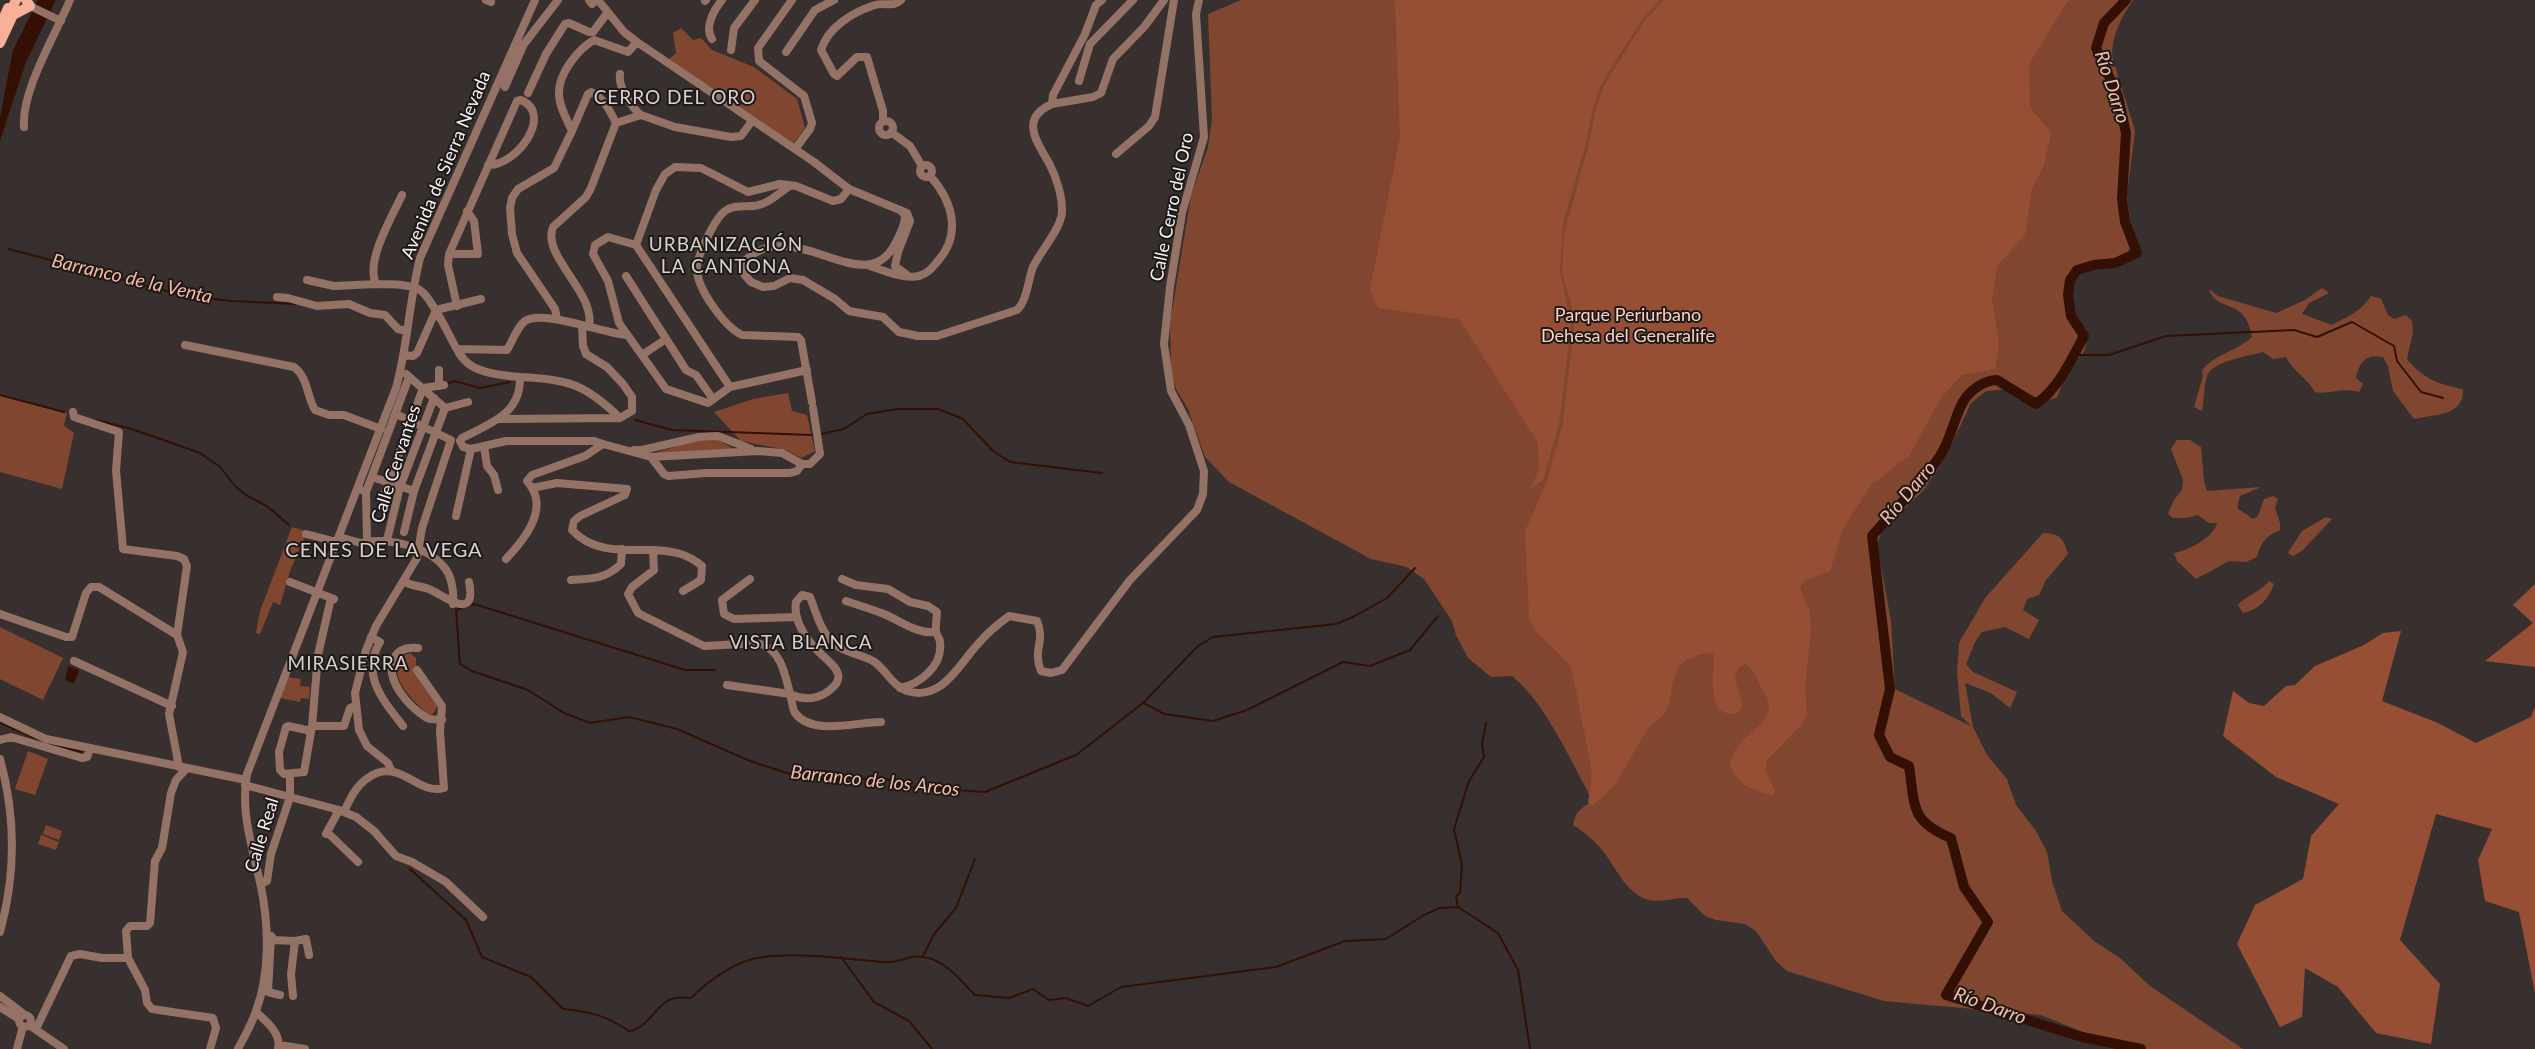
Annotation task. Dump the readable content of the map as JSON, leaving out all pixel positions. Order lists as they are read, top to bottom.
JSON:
{
  "streets": {
    "street": [
      "Avenida de Sierra Nevada",
      "Calle Cerro del Oro",
      "Calle Cervantes",
      "Calle Real"
    ]
  },
  "crossings": [
    ["Avenida de Sierra Nevada", "Calle Real"]
  ],
  "districts": [
    "CERRO DEL ORO",
    "URBANIZACIÓN LA CANTONA",
    "CENES DE LA VEGA",
    "VISTA BLANCA",
    "MIRASIERRA"
  ],
  "water": ["Río Darro", "Barranco de la Venta", "Barranco de los Arcos"],
  "parks": ["Parque Periurbano Dehesa del Generalife"]
}
